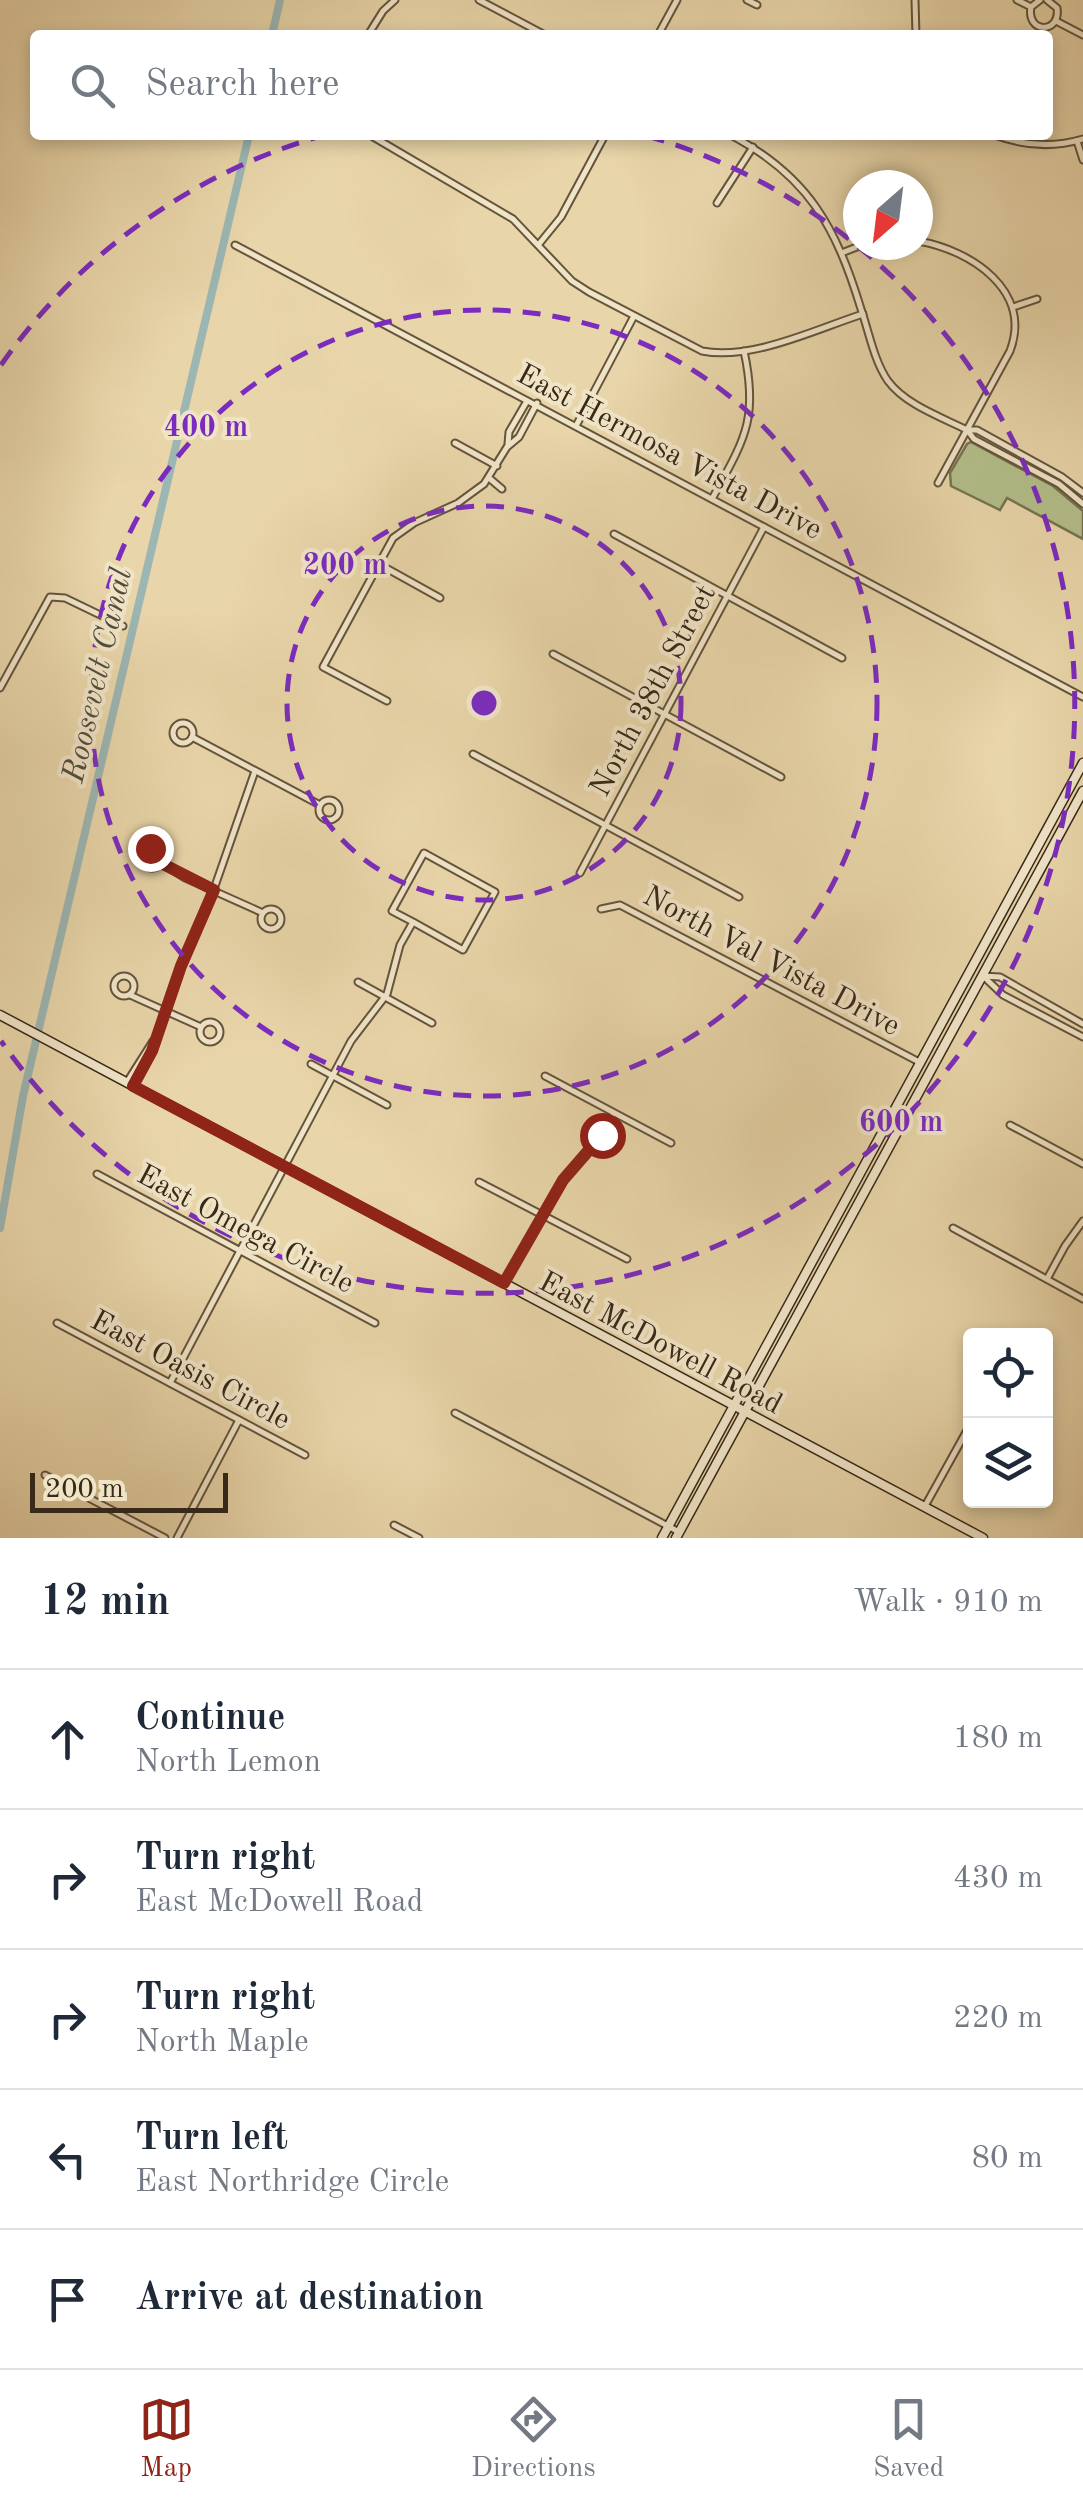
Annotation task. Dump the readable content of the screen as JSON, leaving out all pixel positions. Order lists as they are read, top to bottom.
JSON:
{
  "streets": {
    "main road": ["North Val Vista Drive", "East McDowell Road"],
    "street": [
      "East Hermosa Vista Drive",
      "North 38th Street",
      "East Omega Circle",
      "East Oasis Circle"
    ]
  },
  "crossings": [
    ["East Hermosa Vista Drive", "North 38th Street"],
    ["North Val Vista Drive", "East McDowell Road"]
  ],
  "water": ["Roosevelt Canal"],
  "scale_bar": "200 m",
  "north": "bottom left",
  "page": {
    "search": "Search here",
    "scale": "200 m",
    "heading": ["12 min", "Walk · 910 m"],
    "list": [
      ["Continue", "North Lemon", "180 m"],
      ["Turn right", "East McDowell Road", "430 m"],
      ["Turn right", "North Maple", "220 m"],
      ["Turn left", "East Northridge Circle", "80 m"],
      "Arrive at destination"
    ],
    "nav": ["Map", "Directions", "Saved"]
  },
  "rings": ["400 m", "200 m", "600 m"]
}
